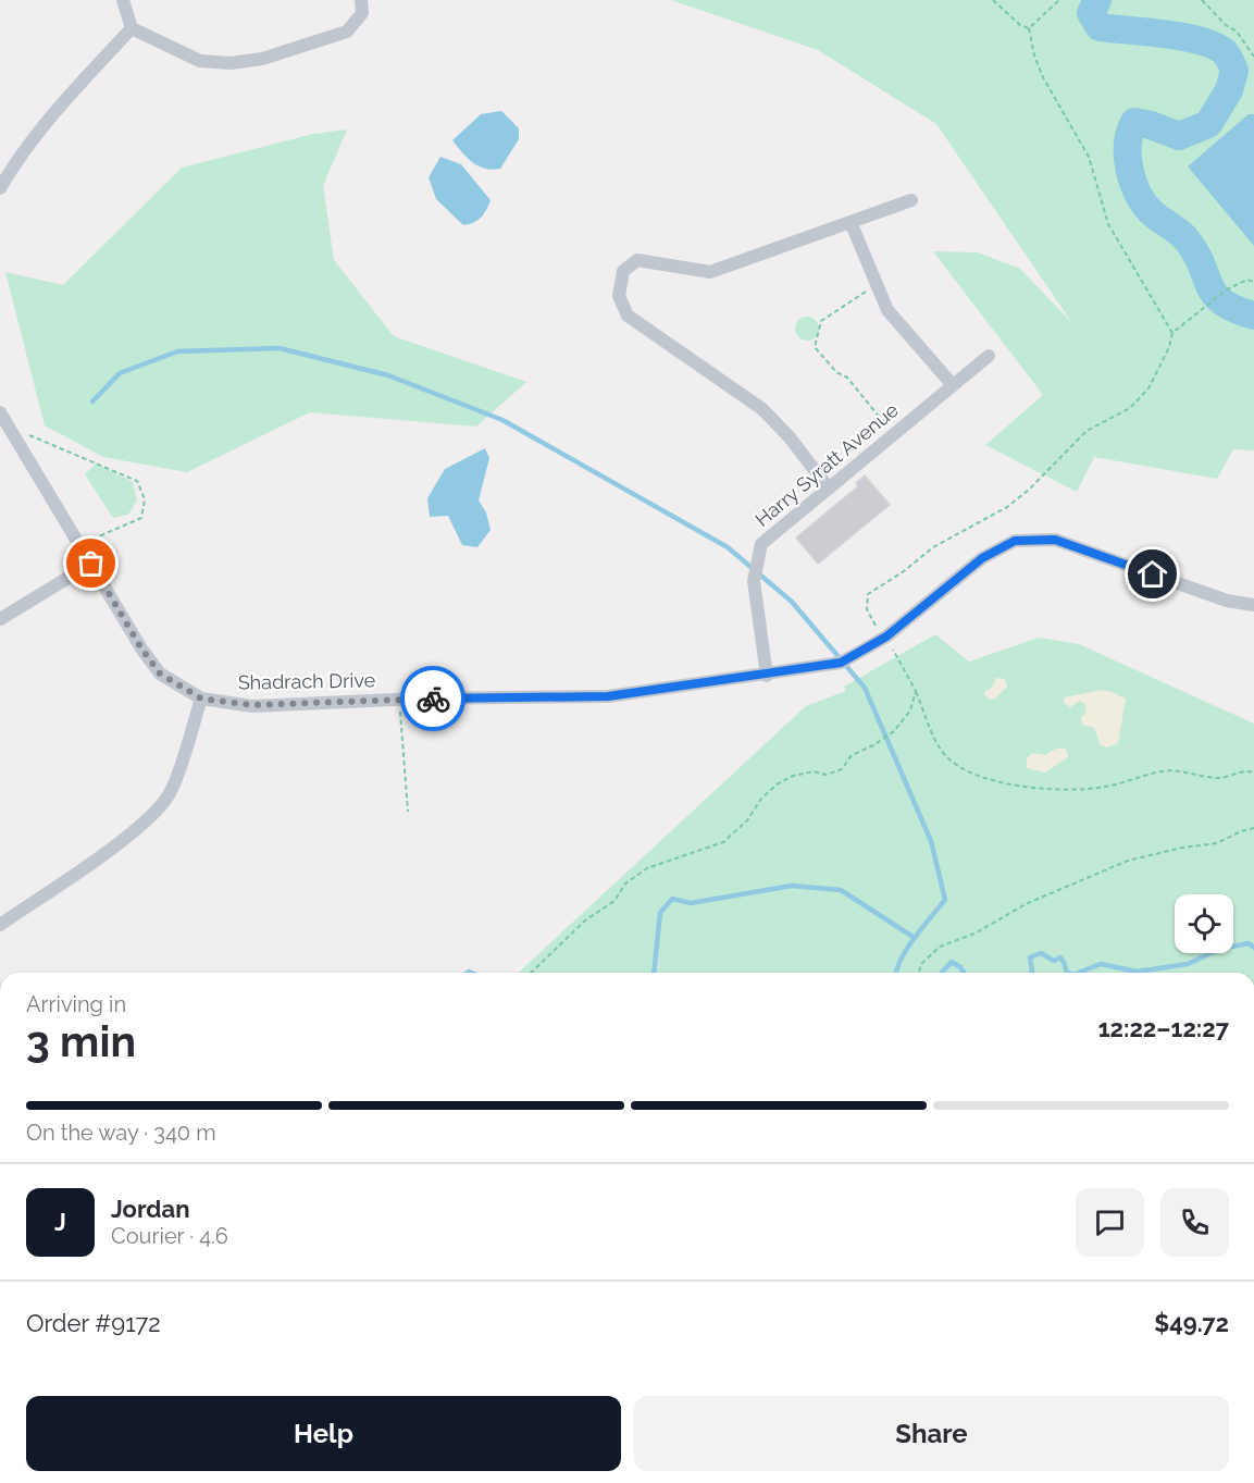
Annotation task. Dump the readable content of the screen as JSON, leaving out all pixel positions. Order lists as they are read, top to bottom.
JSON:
{
  "streets": {
    "street": ["Harry Syratt Avenue", "Shadrach Drive"]
  },
  "crossings": [
    ["Harry Syratt Avenue", "Shadrach Drive"]
  ],
  "page": {
    "heading": ["3 min", "Arriving in", "12:22–12:27"],
    "panel": [
      "Jordan",
      "Courier · 4.6",
      "Order #9172",
      "$49.72"
    ],
    "bar": "On the way · 340 m",
    "round": "J",
    "buttons": ["Help", "Share"]
  }
}
